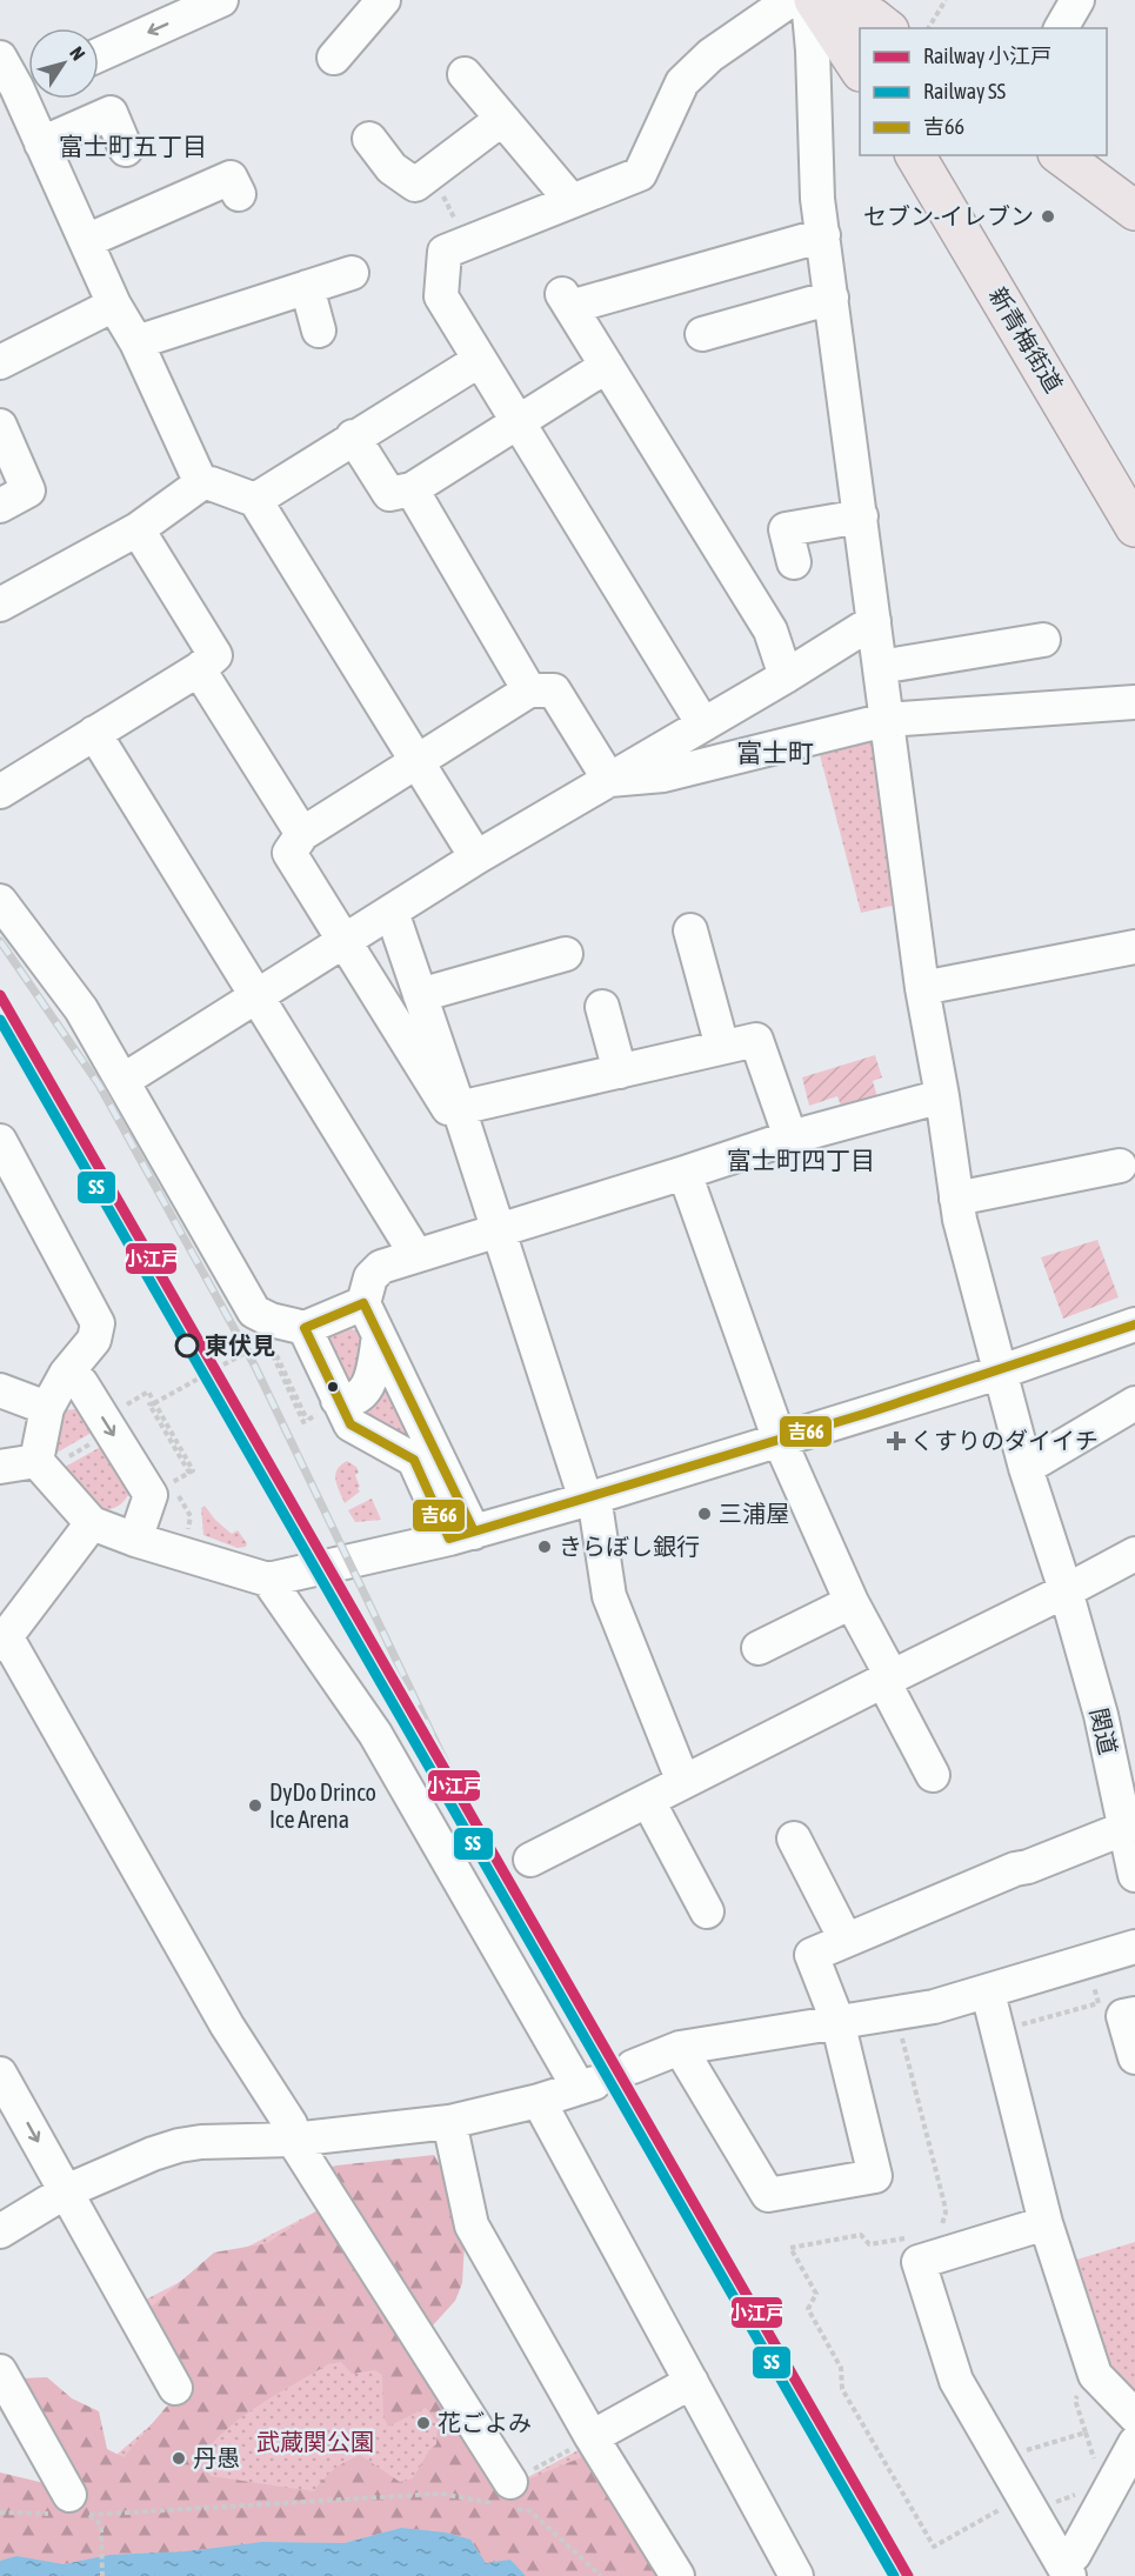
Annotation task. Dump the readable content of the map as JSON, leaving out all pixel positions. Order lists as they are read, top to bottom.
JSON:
{
  "streets": {
    "main road": ["新青梅街道"],
    "street": ["関道"]
  },
  "districts": ["富士町五丁目", "富士町", "富士町四丁目"],
  "parks": ["武蔵関公園"],
  "places": {
    "other": [
      "セブン-イレブン",
      "東伏見",
      "三浦屋",
      "きらぼし銀行",
      "DyDo Drinco Ice Arena",
      "花ごよみ",
      "丹愚"
    ],
    "health": ["くすりのダイイチ"]
  },
  "lines": ["rail line 小江戸", "rail line SS", "transit line 吉66"],
  "legend": ["Railway 小江戸", "Railway SS", "吉66"],
  "north": "top right"
}
